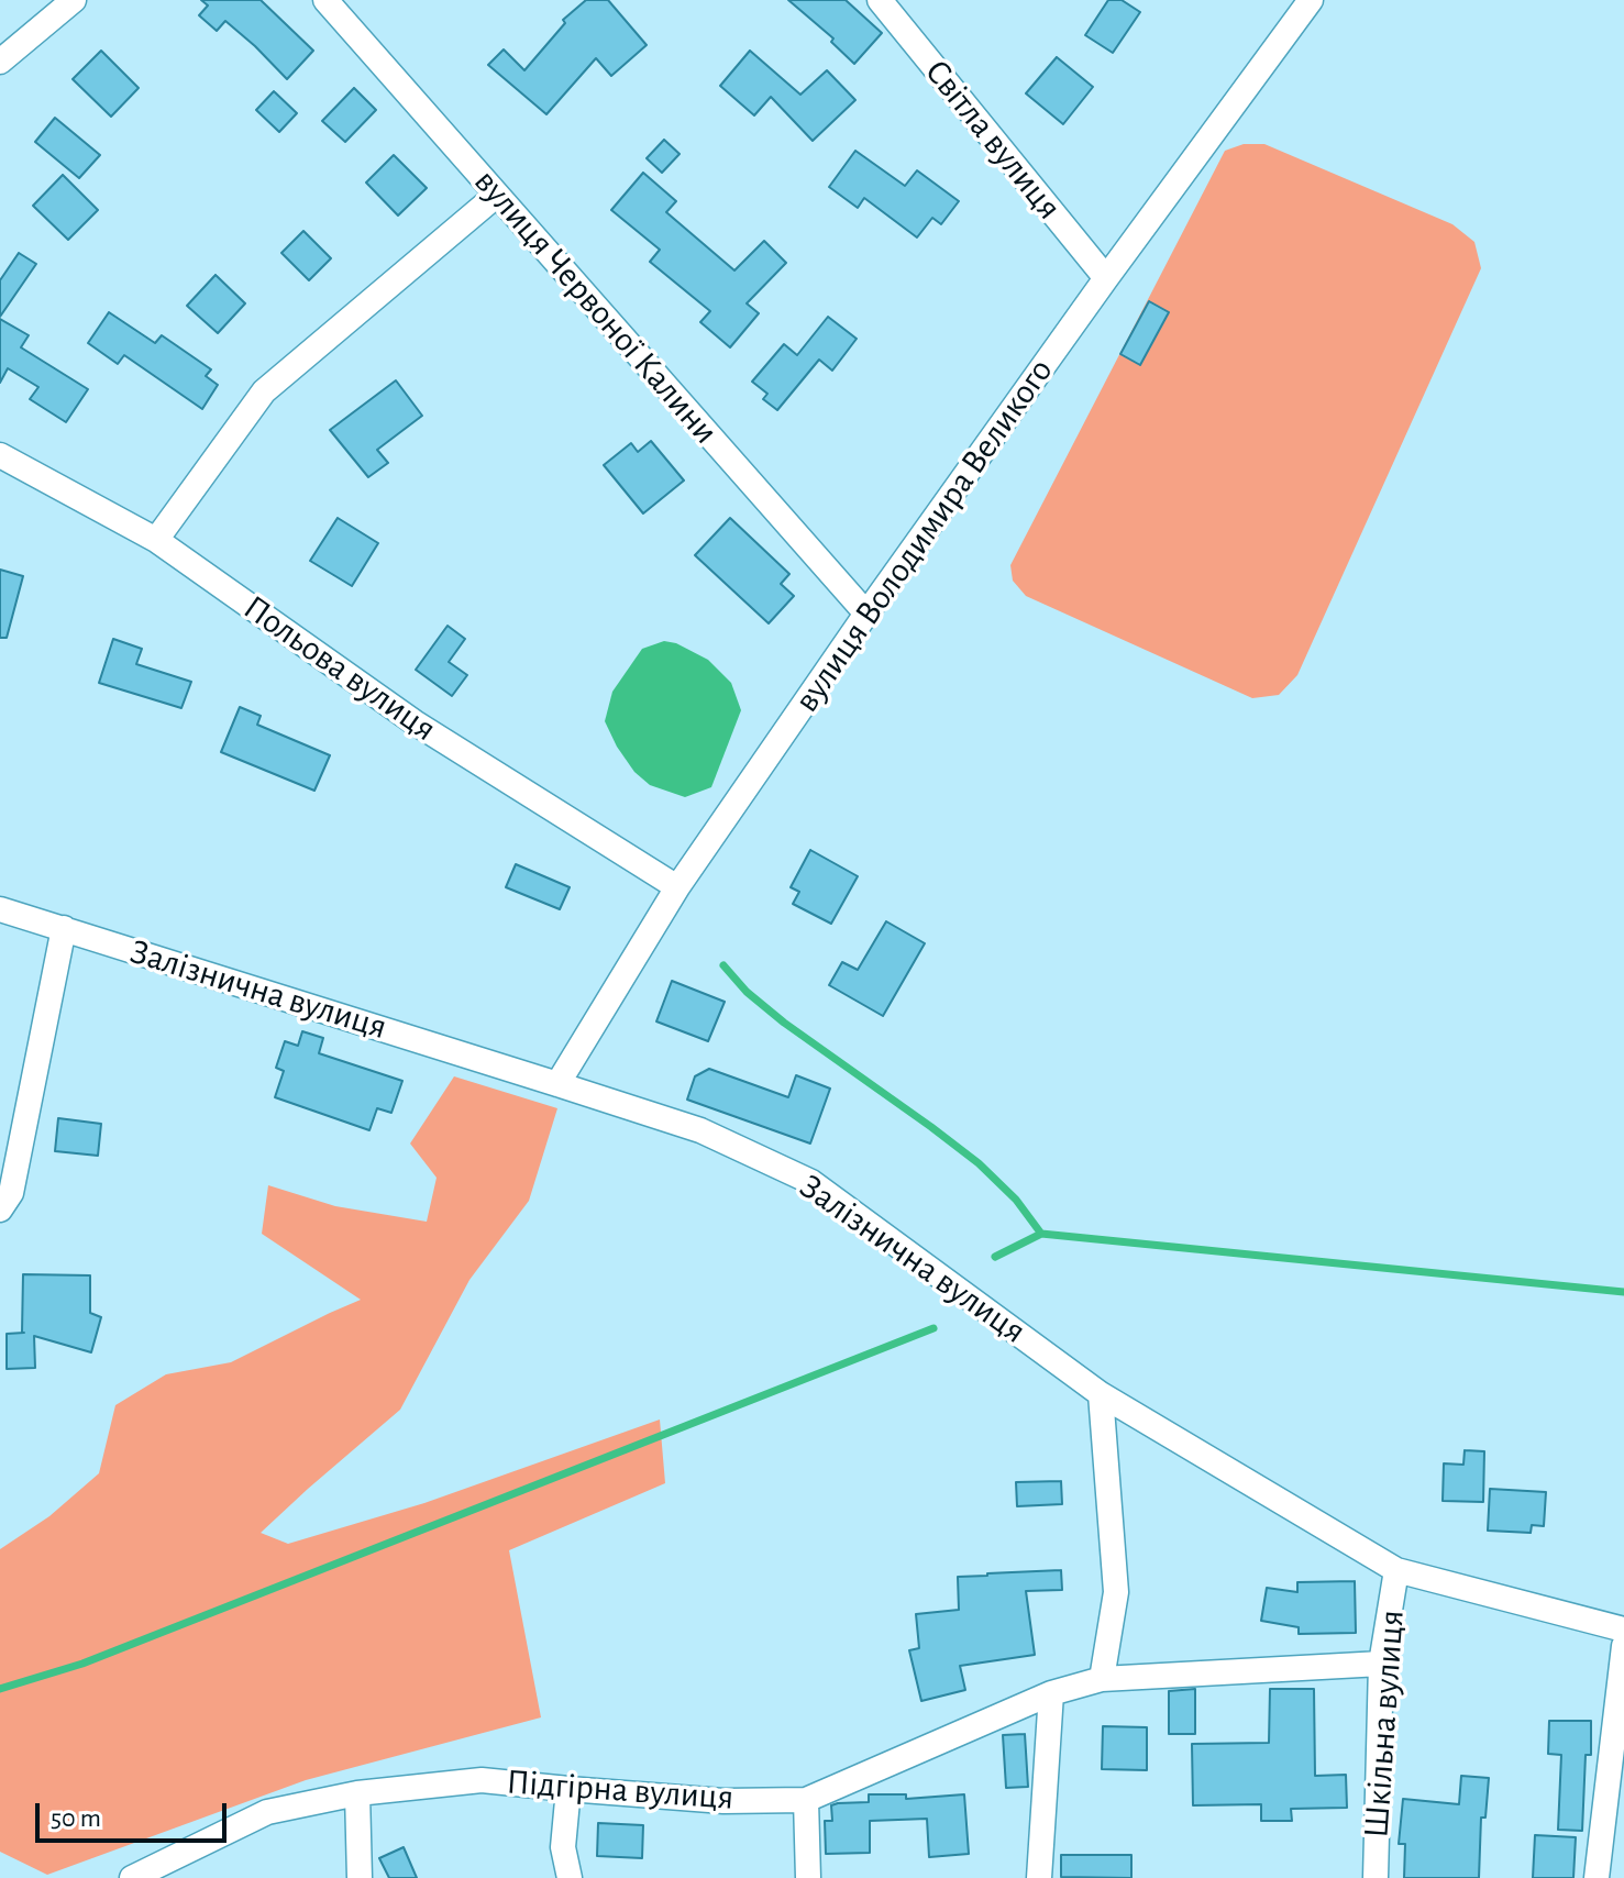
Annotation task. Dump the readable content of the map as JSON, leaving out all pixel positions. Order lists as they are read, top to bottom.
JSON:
{
  "streets": {
    "street": [
      "Світла вулиця",
      "вулиця Червоної Калини",
      "вулиця Володимира Великого",
      "Польова вулиця",
      "Залізнична вулиця",
      "Шкільна вулиця",
      "Підгірна вулиця"
    ]
  },
  "crossings": [
    ["Світла вулиця", "вулиця Володимира Великого"],
    ["вулиця Червоної Калини", "вулиця Володимира Великого"],
    ["вулиця Володимира Великого", "Польова вулиця"],
    ["вулиця Володимира Великого", "Залізнична вулиця"],
    ["Залізнична вулиця", "Шкільна вулиця"],
    ["Шкільна вулиця", "Підгірна вулиця"]
  ],
  "scale_bar": "50 m"
}
